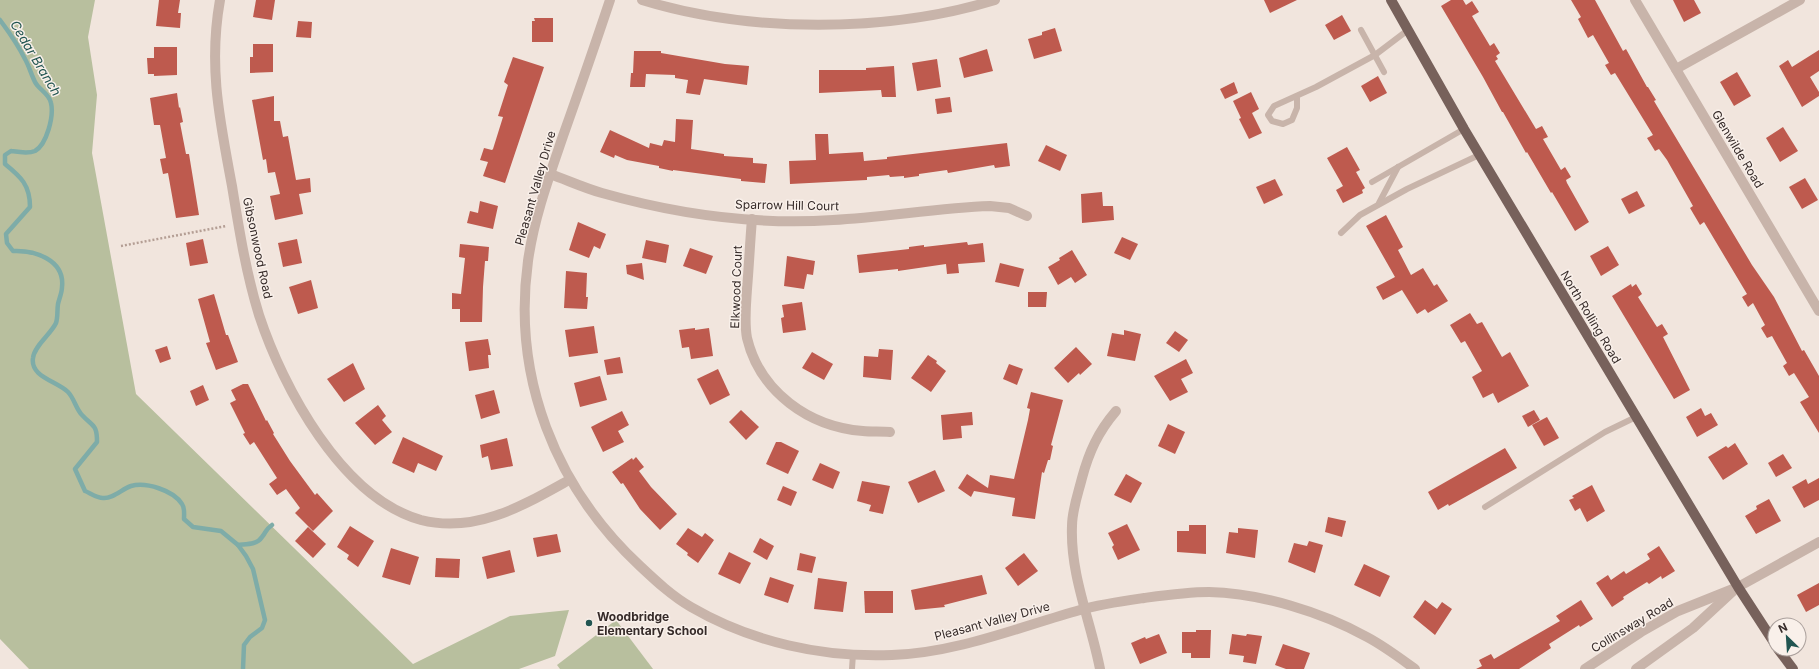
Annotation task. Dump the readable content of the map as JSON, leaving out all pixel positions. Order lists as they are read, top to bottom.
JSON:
{
  "streets": {
    "main road": ["North Rolling Road"],
    "street": [
      "Glenwilde Road",
      "Pleasant Valley Drive",
      "Sparrow Hill Court",
      "Gibsonwood Road",
      "Elkwood Court",
      "Collinsway Road"
    ]
  },
  "crossings": [
    ["Pleasant Valley Drive", "Sparrow Hill Court"],
    ["Pleasant Valley Drive", "Gibsonwood Road"],
    ["Sparrow Hill Court", "Elkwood Court"],
    ["North Rolling Road", "Collinsway Road"]
  ],
  "water": ["Cedar Branch"],
  "places": ["Woodbridge Elementary School"],
  "north": "top left"
}
